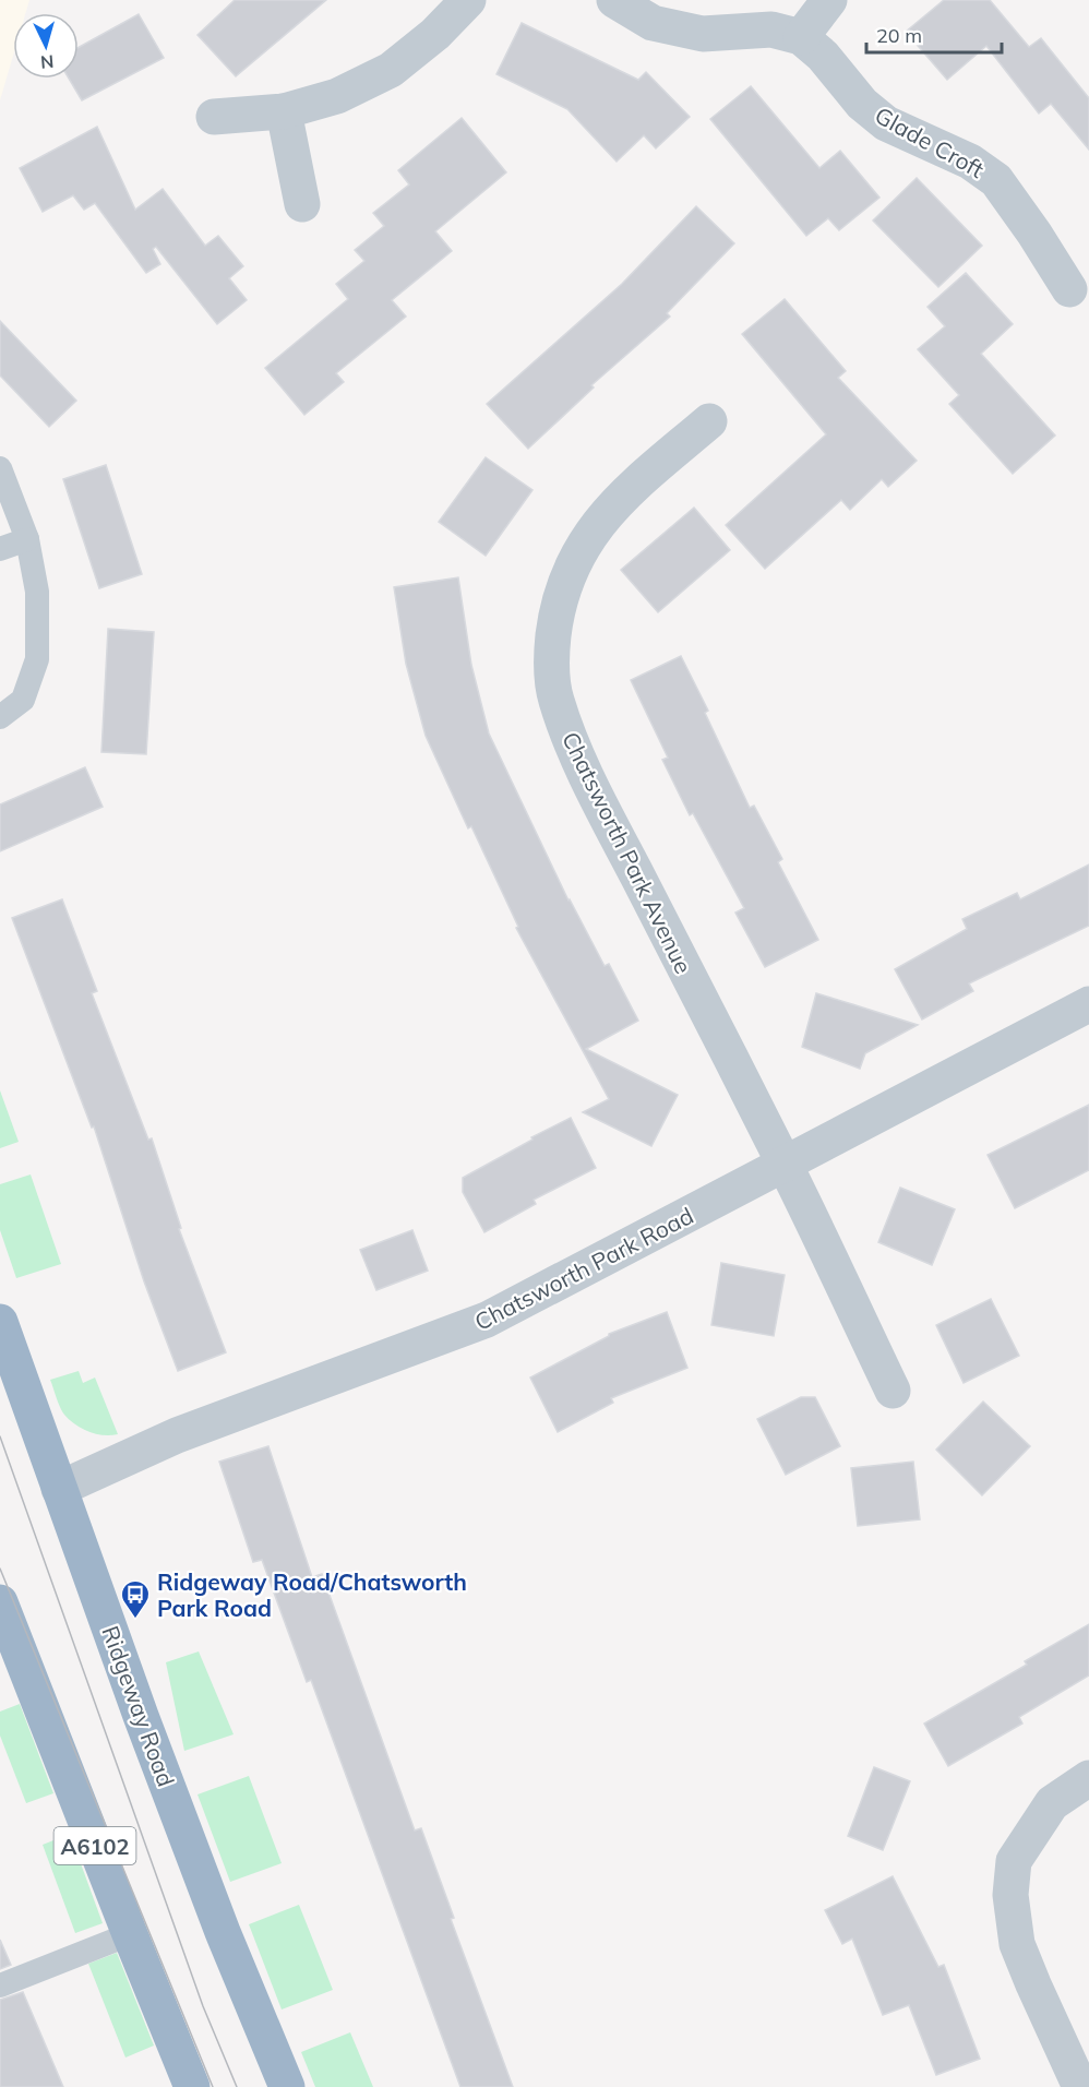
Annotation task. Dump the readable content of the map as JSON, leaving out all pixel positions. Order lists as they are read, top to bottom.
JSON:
{
  "streets": {
    "highway": ["Ridgeway Road", "A6102"],
    "street": ["Glade Croft", "Chatsworth Park Avenue", "Chatsworth Park Road"]
  },
  "crossings": [
    ["Chatsworth Park Avenue", "Chatsworth Park Road"],
    ["Chatsworth Park Road", "Ridgeway Road"]
  ],
  "places": {
    "bus stop": ["Ridgeway Road/Chatsworth Park Road"]
  },
  "scale_bar": "20 m",
  "north": "bottom"
}
